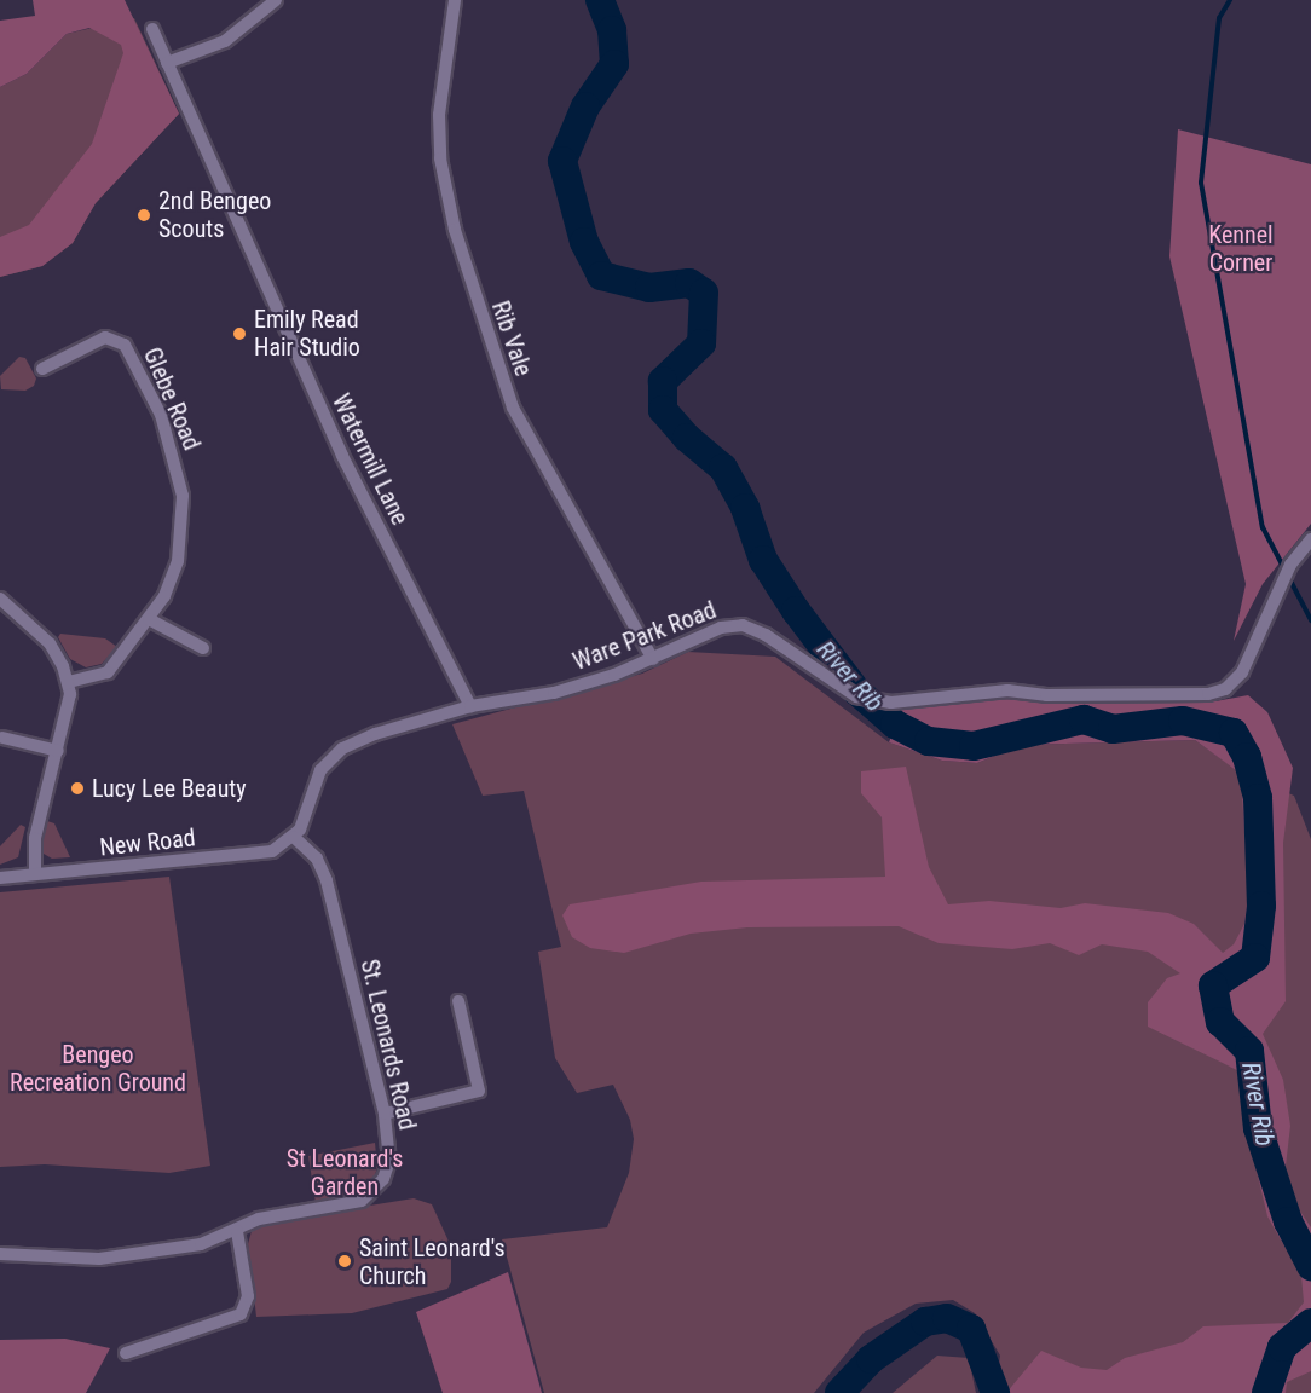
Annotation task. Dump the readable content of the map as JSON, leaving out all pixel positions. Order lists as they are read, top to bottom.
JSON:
{
  "streets": {
    "street": [
      "Rib Vale",
      "Glebe Road",
      "Watermill Lane",
      "Ware Park Road",
      "New Road",
      "St. Leonards Road"
    ]
  },
  "crossings": [
    ["Rib Vale", "Ware Park Road"],
    ["Watermill Lane", "Ware Park Road"],
    ["Ware Park Road", "New Road"],
    ["Ware Park Road", "St. Leonards Road"],
    ["New Road", "St. Leonards Road"]
  ],
  "water": ["River Rib"],
  "parks": ["Kennel Corner", "Bengeo Recreation Ground", "St Leonard's Garden"],
  "places": [
    "2nd Bengeo Scouts",
    "Emily Read Hair Studio",
    "Lucy Lee Beauty",
    "Saint Leonard's Church"
  ]
}
